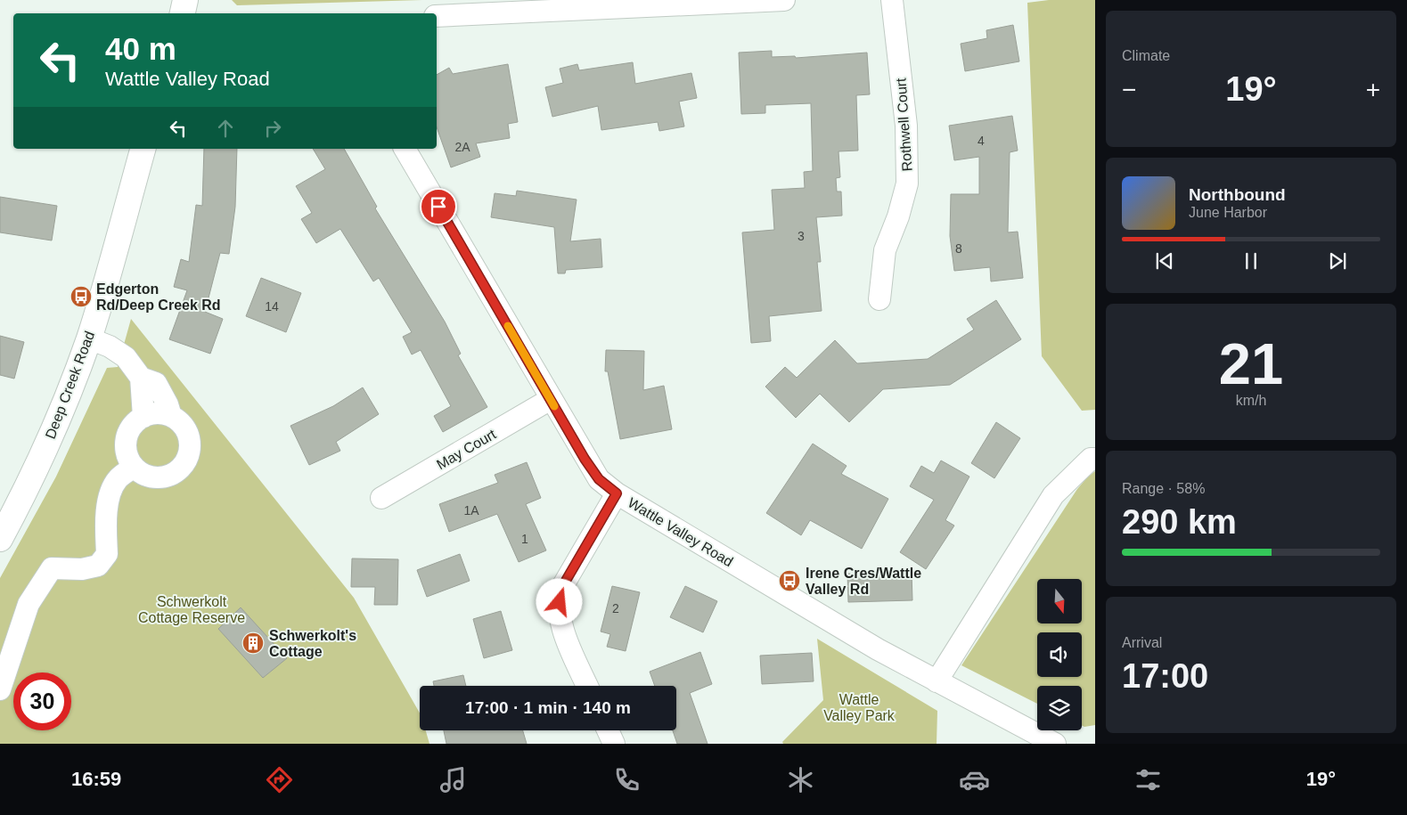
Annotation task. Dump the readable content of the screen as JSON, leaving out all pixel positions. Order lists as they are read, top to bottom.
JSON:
{
  "streets": {
    "main road": ["Deep Creek Road"],
    "street": ["Rothwell Court", "May Court", "Wattle Valley Road"]
  },
  "crossings": [
    ["May Court", "Wattle Valley Road"]
  ],
  "parks": ["Schwerkolt Cottage Reserve", "Wattle Valley Park"],
  "places": {
    "bus stop": ["Edgerton Rd/Deep Creek Rd", "Irene Cres/Wattle Valley Rd"],
    "building": ["Schwerkolt's Cottage"]
  },
  "house_numbers": [
    "4",
    "2A",
    "3",
    "8",
    "14",
    "1A",
    "1",
    "2"
  ],
  "north": "bottom",
  "page": {
    "tile": [
      "Climate",
      ["21", "km/h"],
      ["Range · 58%", "290 km"],
      ["Arrival", "17:00"]
    ],
    "turn": ["40 m", "Wattle Valley Road"],
    "heat": ["−", "19°", "+"],
    "song": ["Northbound", "June Harbor"],
    "limit": "30",
    "trip": "17:00 · 1 min · 140 m",
    "tabs": ["16:59", "19°"]
  }
}
